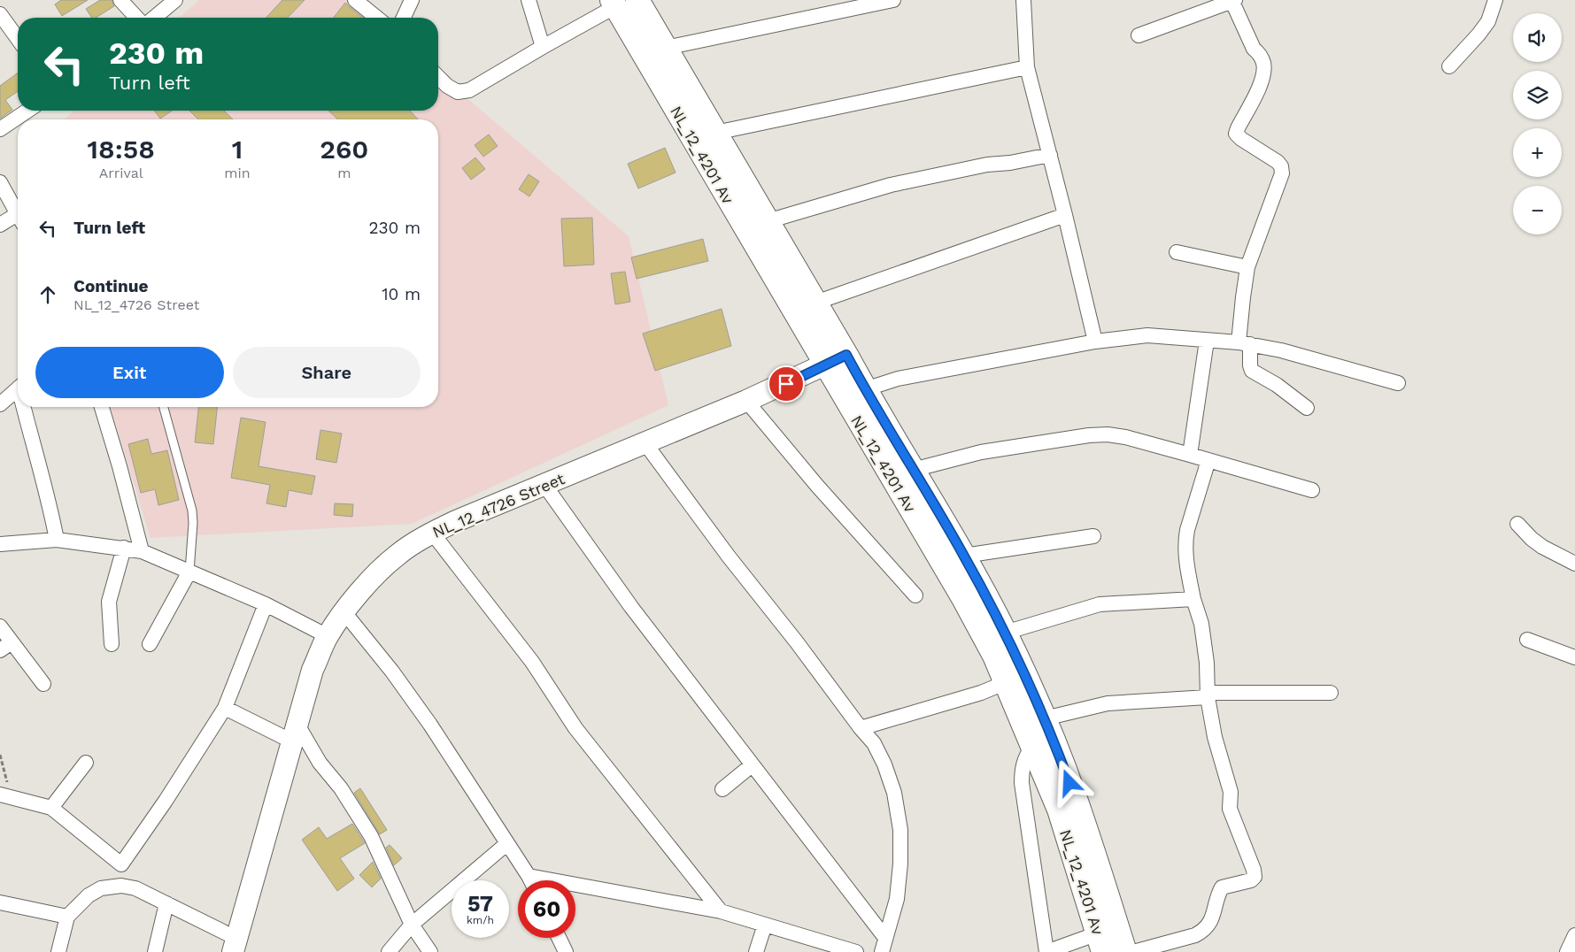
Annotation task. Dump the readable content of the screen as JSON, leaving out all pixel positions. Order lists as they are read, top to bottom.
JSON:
{
  "streets": {
    "main road": ["NL_12_4201 Av"],
    "street": ["NL_12_4726 Street"]
  },
  "crossings": [
    ["NL_12_4201 Av", "NL_12_4726 Street"]
  ],
  "page": {
    "map_buttons": ["+", "−"],
    "turn": ["230 m", "Turn left"],
    "eta": [
      "18:58",
      "Arrival",
      "1",
      "min",
      "260",
      "m"
    ],
    "list": [
      {
        "name": "Turn left",
        "value": "230 m"
      },
      {
        "name": "Continue",
        "note": "NL_12_4726 Street",
        "value": "10 m"
      }
    ],
    "buttons": ["Exit", "Share"],
    "speed": "57 km/h",
    "limit": "60"
  }
}
